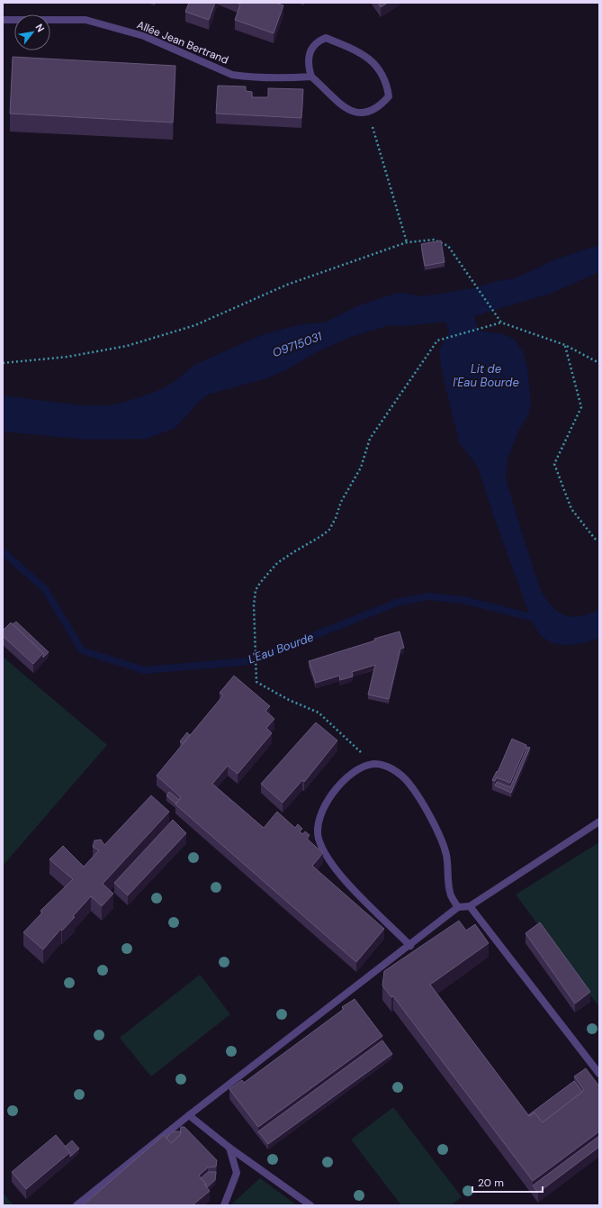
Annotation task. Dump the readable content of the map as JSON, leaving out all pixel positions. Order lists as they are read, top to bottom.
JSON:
{
  "streets": {
    "street": ["Allée Jean Bertrand"]
  },
  "water": ["O9715031", "Lit de l'Eau Bourde", "L'Eau Bourde"],
  "scale_bar": "20 m",
  "north": "top right"
}
